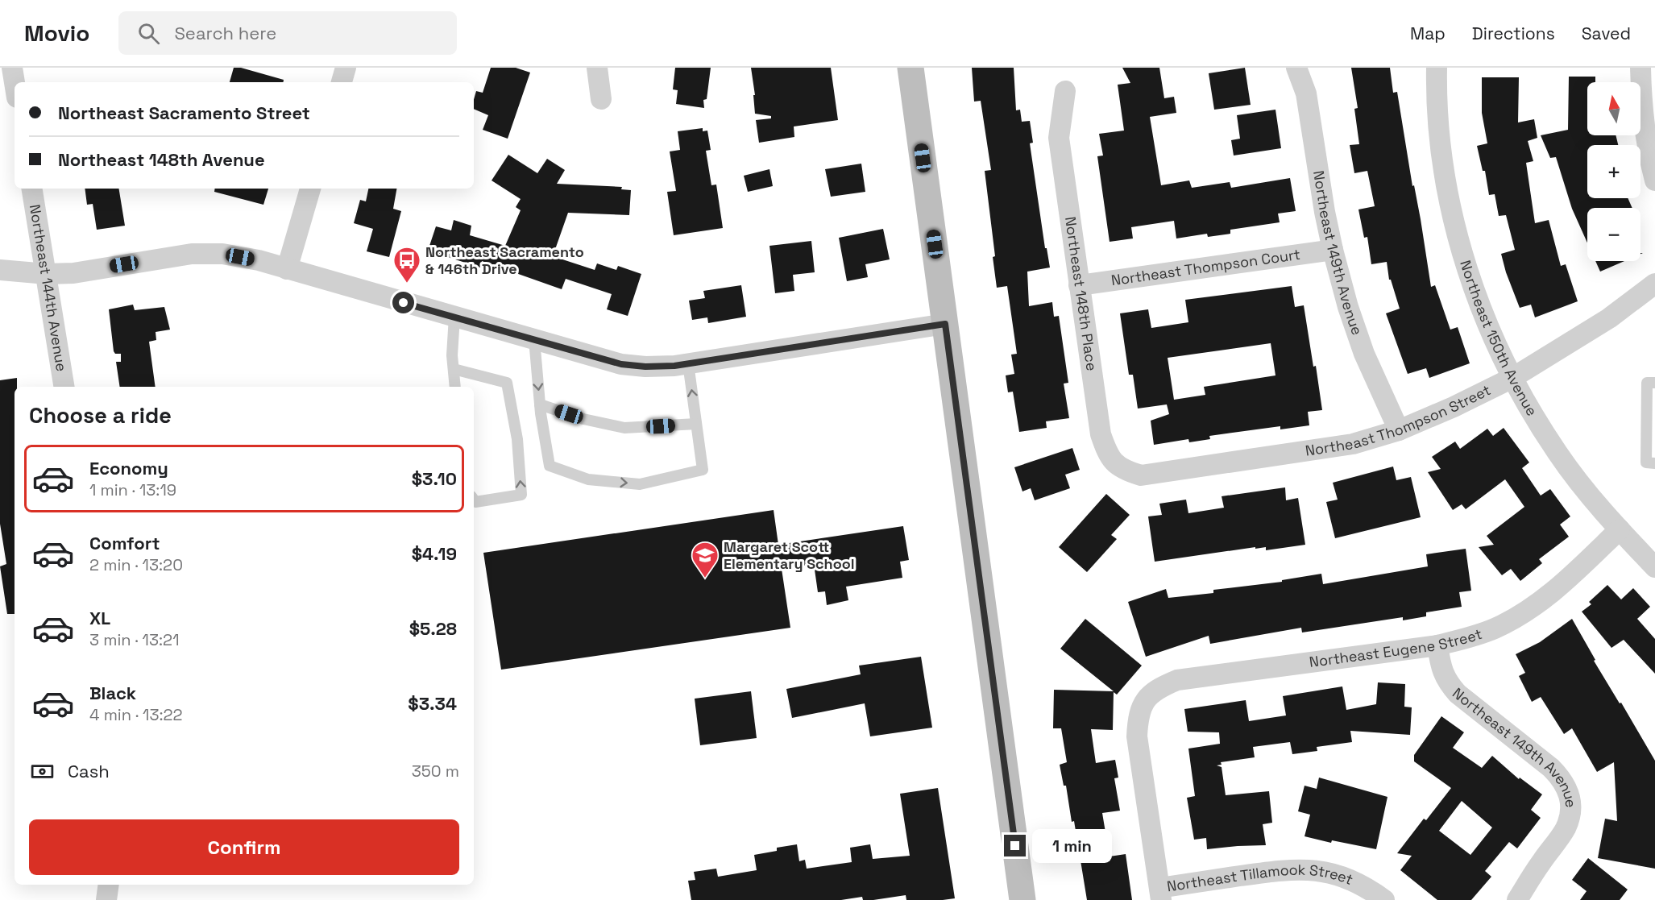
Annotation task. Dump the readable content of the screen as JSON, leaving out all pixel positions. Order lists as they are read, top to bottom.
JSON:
{
  "streets": {
    "street": [
      "Northeast 149th Avenue",
      "Northeast Thompson Court",
      "Northeast 144th Avenue",
      "Northeast 148th Place",
      "Northeast 150th Avenue",
      "Northeast Thompson Street",
      "Northeast Eugene Street",
      "Northeast Tillamook Street"
    ]
  },
  "crossings": [
    ["Northeast 149th Avenue", "Northeast Thompson Court"],
    ["Northeast 149th Avenue", "Northeast Thompson Street"],
    ["Northeast 149th Avenue", "Northeast Eugene Street"],
    ["Northeast Thompson Court", "Northeast 148th Place"],
    ["Northeast 148th Place", "Northeast Thompson Street"],
    ["Northeast 150th Avenue", "Northeast Thompson Street"],
    ["Northeast 150th Avenue", "Northeast Eugene Street"],
    ["Northeast Eugene Street", "Northeast Tillamook Street"]
  ],
  "places": {
    "bus stop": ["Northeast Sacramento & 146th Drive"],
    "school or university": ["Margaret Scott Elementary School"]
  },
  "north": "top",
  "page": {
    "header": "Movio",
    "search": "Search here",
    "nav": ["Map", "Directions", "Saved"],
    "map_buttons": ["+", "−"],
    "banner": ["Northeast Sacramento Street", "Northeast 148th Avenue"],
    "heading": "Choose a ride",
    "list": [
      {
        "name": "Economy",
        "note": "1 min · 13:19",
        "value": "$3.10"
      },
      {
        "name": "Comfort",
        "note": "2 min · 13:20",
        "value": "$4.19"
      },
      {
        "name": "XL",
        "note": "3 min · 13:21",
        "value": "$5.28"
      },
      {
        "name": "Black",
        "note": "4 min · 13:22",
        "value": "$3.34"
      }
    ],
    "pay": ["Cash", "350 m"],
    "buttons": "Confirm",
    "bubble": "1 min"
  }
}
